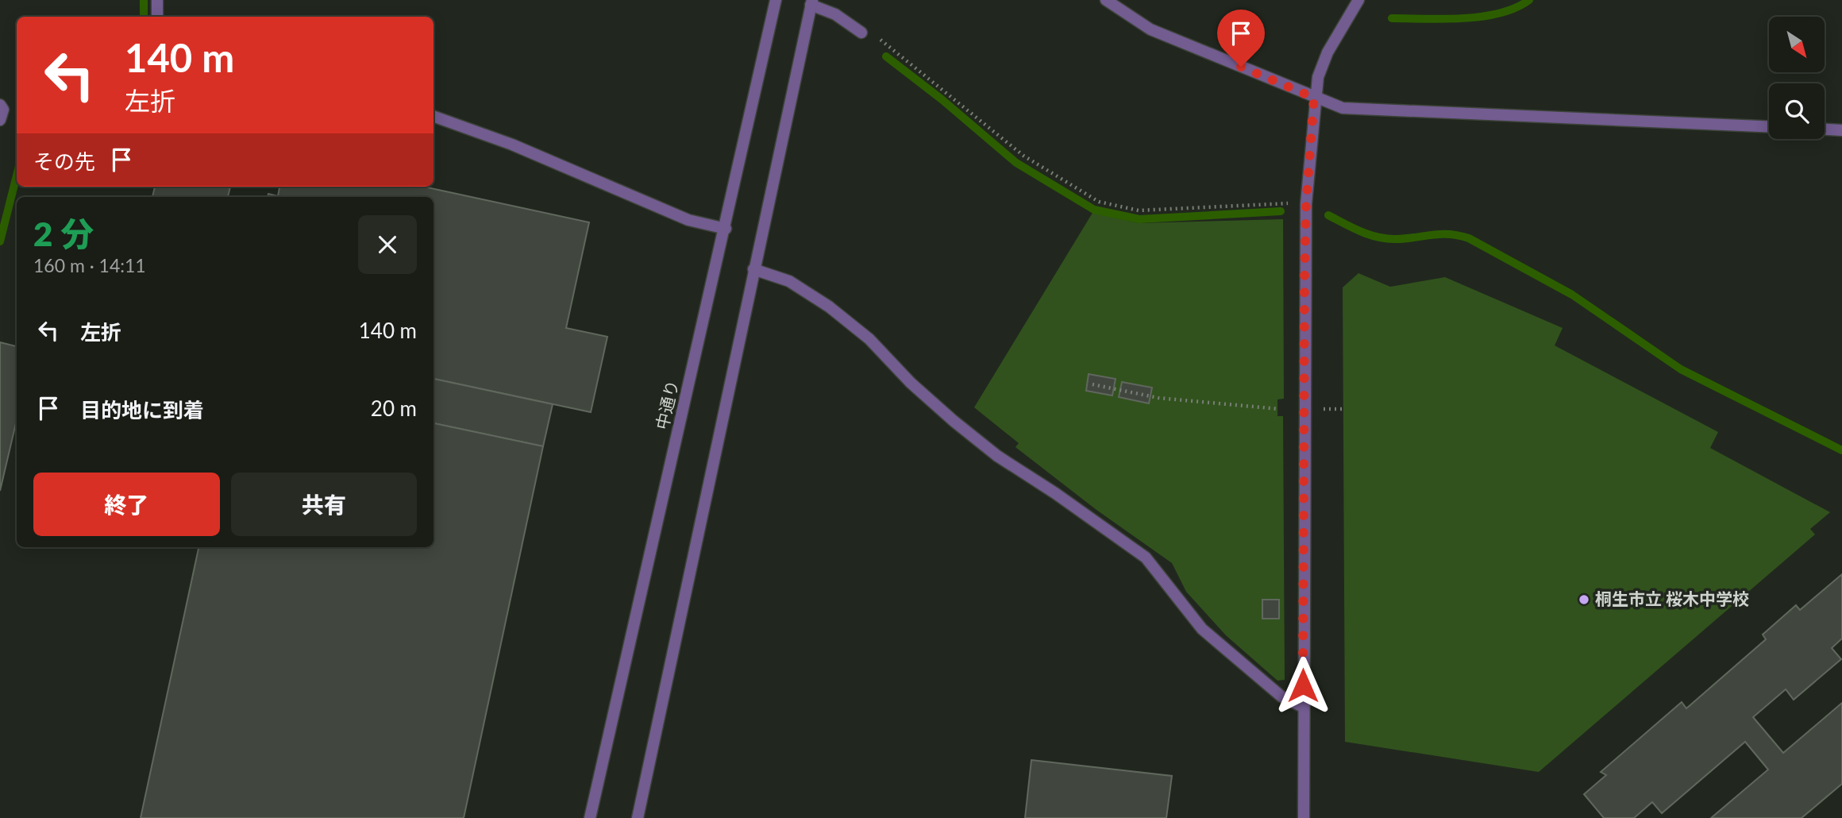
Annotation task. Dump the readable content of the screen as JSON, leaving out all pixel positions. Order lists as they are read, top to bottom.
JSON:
{
  "streets": {
    "street": ["中通り"]
  },
  "places": ["桐生市立 桜木中学校"],
  "north": "bottom right",
  "page": {
    "turn": ["140 m", "左折"],
    "then": "その先",
    "heading": ["2 分", "160 m · 14:11"],
    "list": [
      {
        "name": "左折",
        "value": "140 m"
      },
      {
        "name": "目的地に到着",
        "value": "20 m"
      }
    ],
    "buttons": ["終了", "共有"]
  }
}
